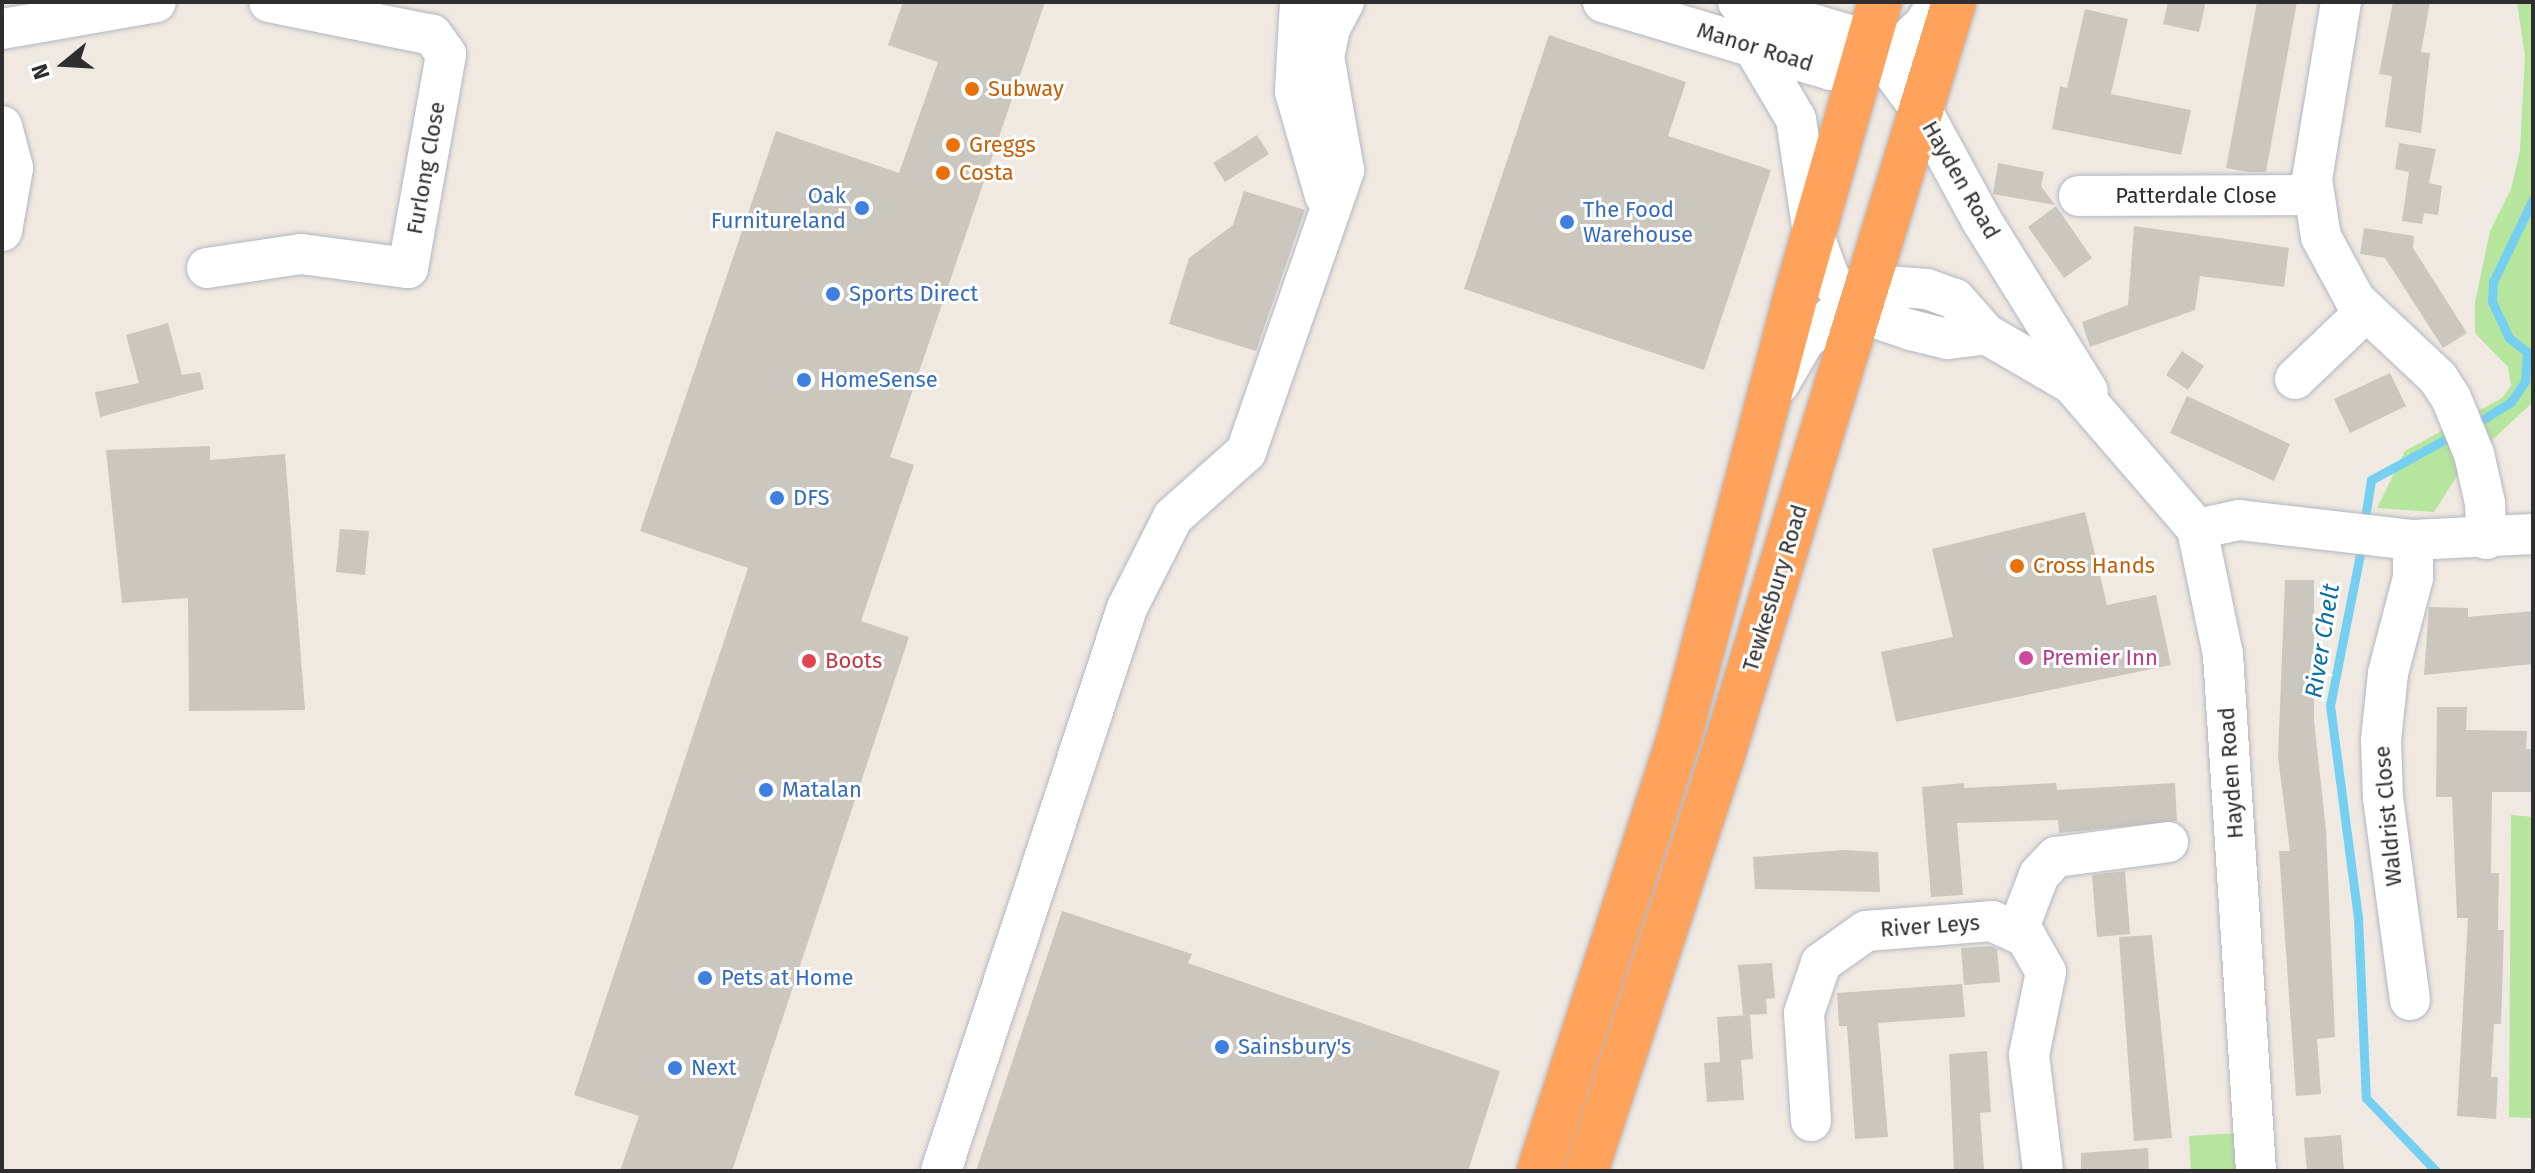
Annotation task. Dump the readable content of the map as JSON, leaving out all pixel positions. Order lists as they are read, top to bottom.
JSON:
{
  "streets": {
    "highway": ["Tewkesbury Road"],
    "street": [
      "Manor Road",
      "Furlong Close",
      "Hayden Road",
      "Patterdale Close",
      "Waldrist Close",
      "River Leys"
    ]
  },
  "crossings": [
    ["Hayden Road", "Tewkesbury Road"]
  ],
  "water": ["River Chelt"],
  "places": [
    "Subway",
    "Greggs",
    "Costa",
    "Oak Furnitureland",
    "The Food Warehouse",
    "Sports Direct",
    "HomeSense",
    "DFS",
    "Cross Hands",
    "Premier Inn",
    "Boots",
    "Matalan",
    "Pets at Home",
    "Sainsbury's",
    "Next"
  ],
  "north": "left"
}
